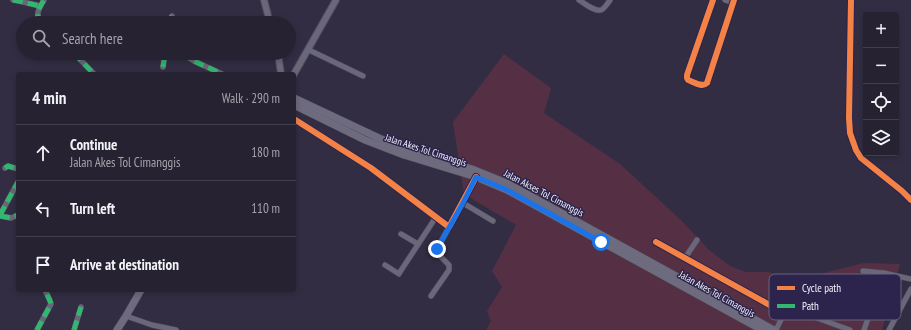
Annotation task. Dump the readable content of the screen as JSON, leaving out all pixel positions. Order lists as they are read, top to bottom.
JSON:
{
  "streets": {
    "main road": ["Jalan Akes Tol Cimanggis", "Jalan Akses Tol Cimanggis"]
  },
  "legend": ["Cycle path", "Path"],
  "page": {
    "map_buttons": ["+", "−"],
    "search": "Search here",
    "heading": ["4 min", "Walk · 290 m"],
    "list": [
      ["Continue", "Jalan Akes Tol Cimanggis", "180 m"],
      ["Turn left", "110 m"],
      "Arrive at destination"
    ]
  }
}
